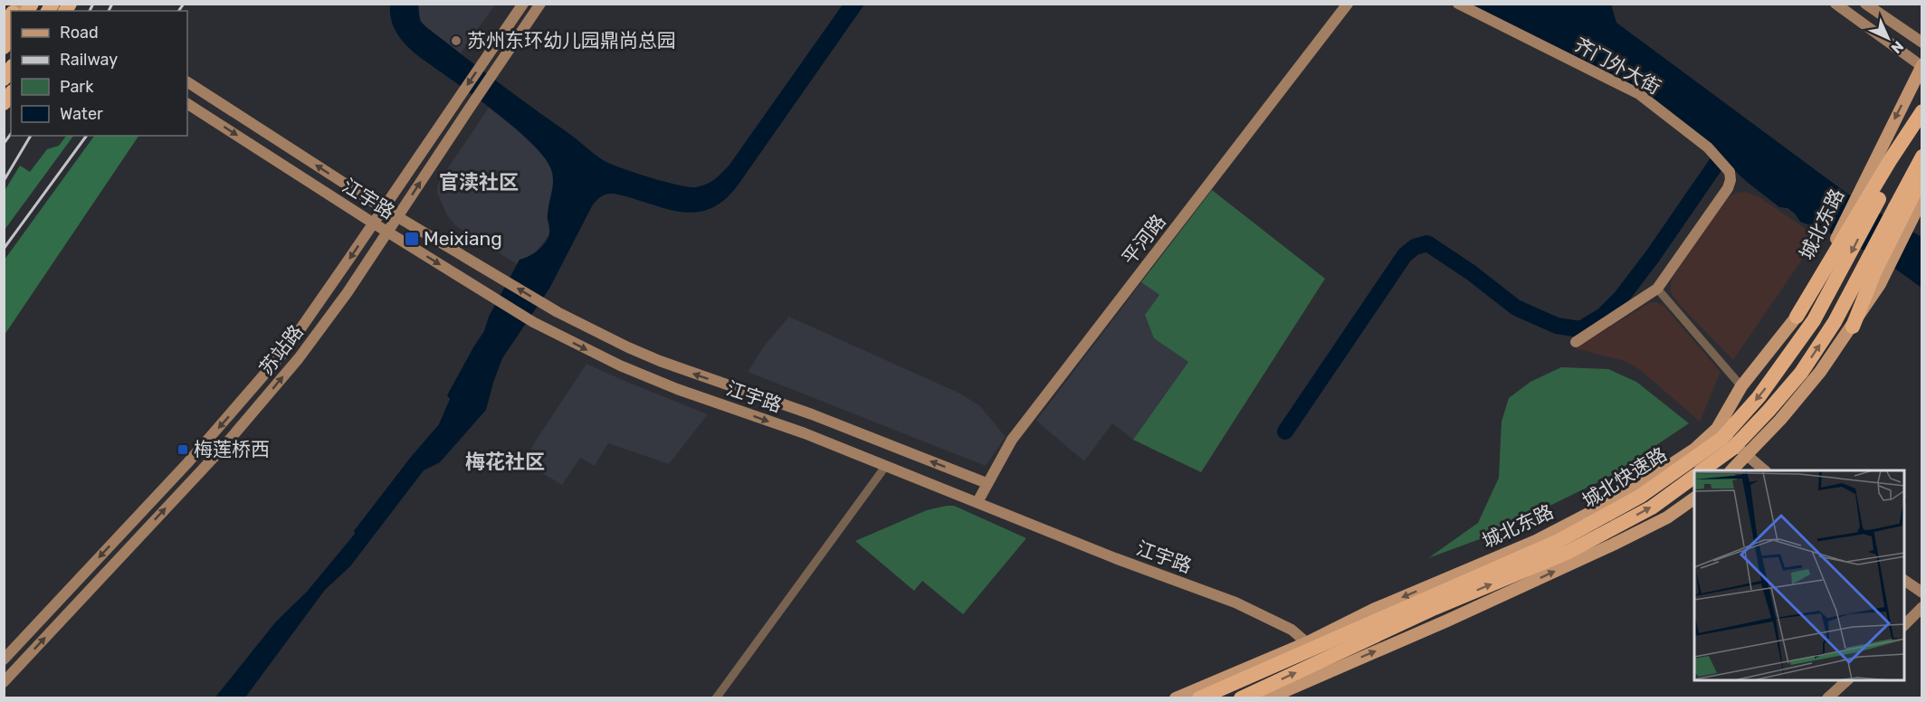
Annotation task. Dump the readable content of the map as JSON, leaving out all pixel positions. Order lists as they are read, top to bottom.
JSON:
{
  "streets": {
    "highway": ["城北快速路"],
    "main road": [
      "齐门外大街",
      "江宇路",
      "城北东路",
      "平河路",
      "苏站路"
    ]
  },
  "crossings": [
    ["江宇路", "城北东路"],
    ["江宇路", "平河路"],
    ["江宇路", "苏站路"]
  ],
  "districts": ["官渎社区", "梅花社区"],
  "places": {
    "other": ["苏州东环幼儿园鼎尚总园"],
    "transit": ["Meixiang", "梅莲桥西"]
  },
  "legend": [
    "Road",
    "Railway",
    "Park",
    "Water"
  ],
  "north": "bottom right"
}
